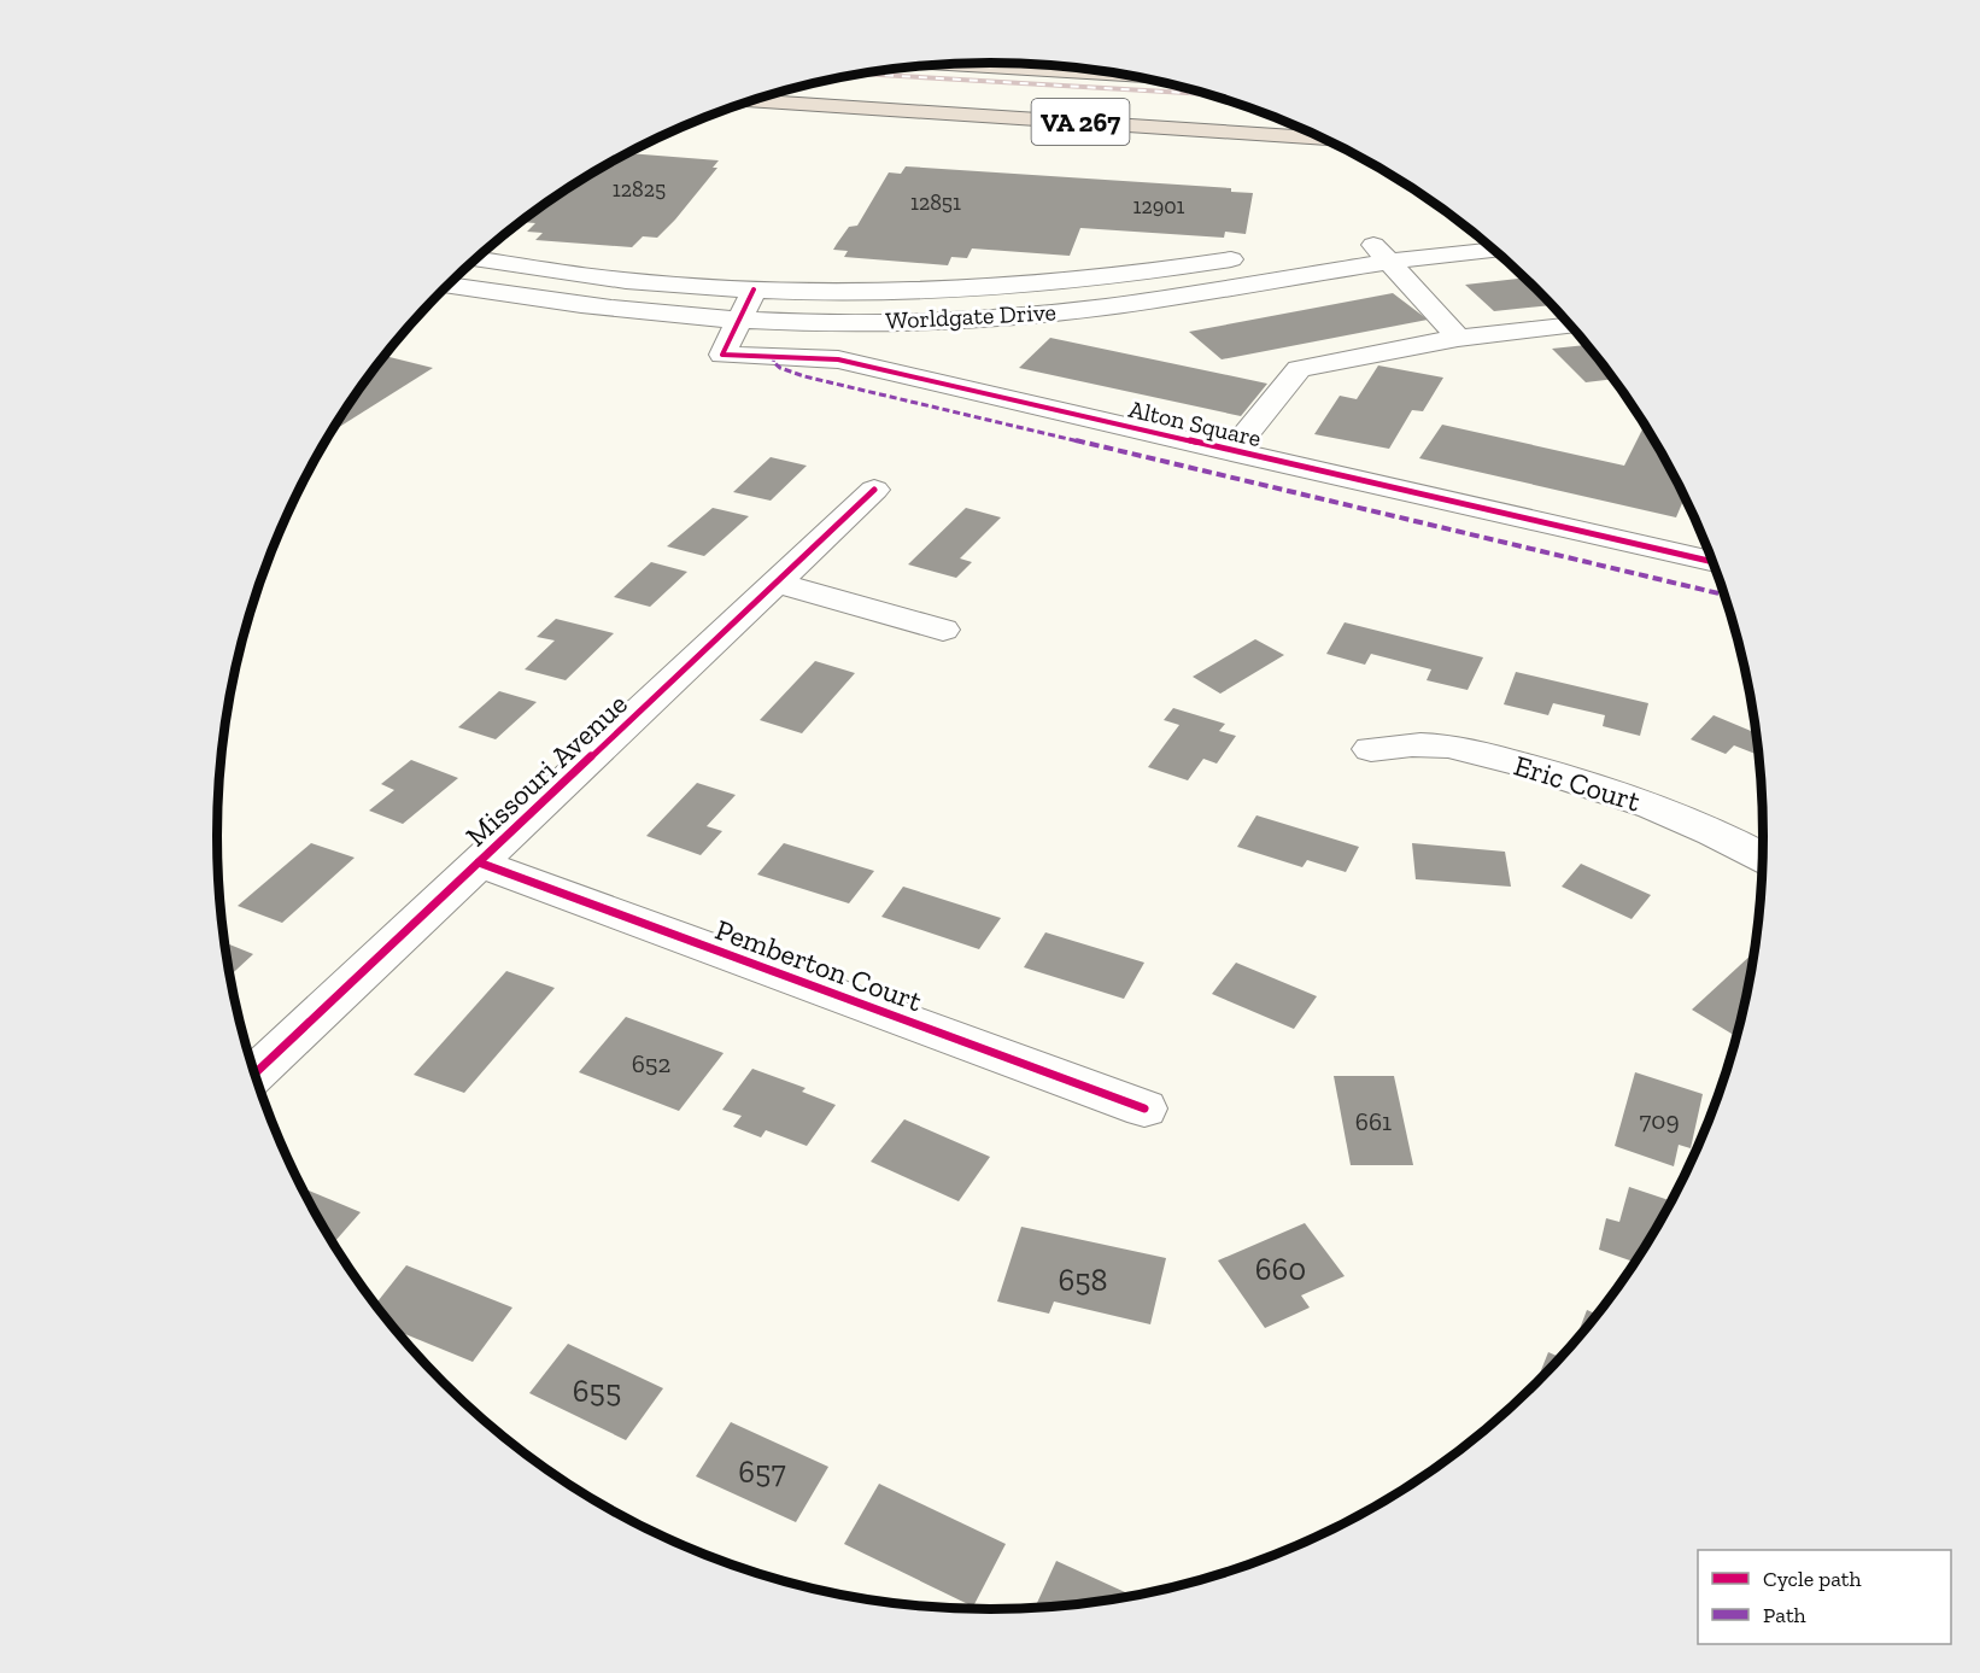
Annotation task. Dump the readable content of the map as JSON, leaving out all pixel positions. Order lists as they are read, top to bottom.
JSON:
{
  "streets": {
    "highway": ["VA 267"],
    "street": [
      "Worldgate Drive",
      "Alton Square",
      "Missouri Avenue",
      "Eric Court",
      "Pemberton Court"
    ]
  },
  "crossings": [
    ["Worldgate Drive", "Alton Square"],
    ["Missouri Avenue", "Pemberton Court"]
  ],
  "house_numbers": [
    "12825",
    "12851",
    "12901",
    "652",
    "709",
    "661",
    "660",
    "658",
    "655",
    "657"
  ],
  "legend": ["Cycle path", "Path"]
}
